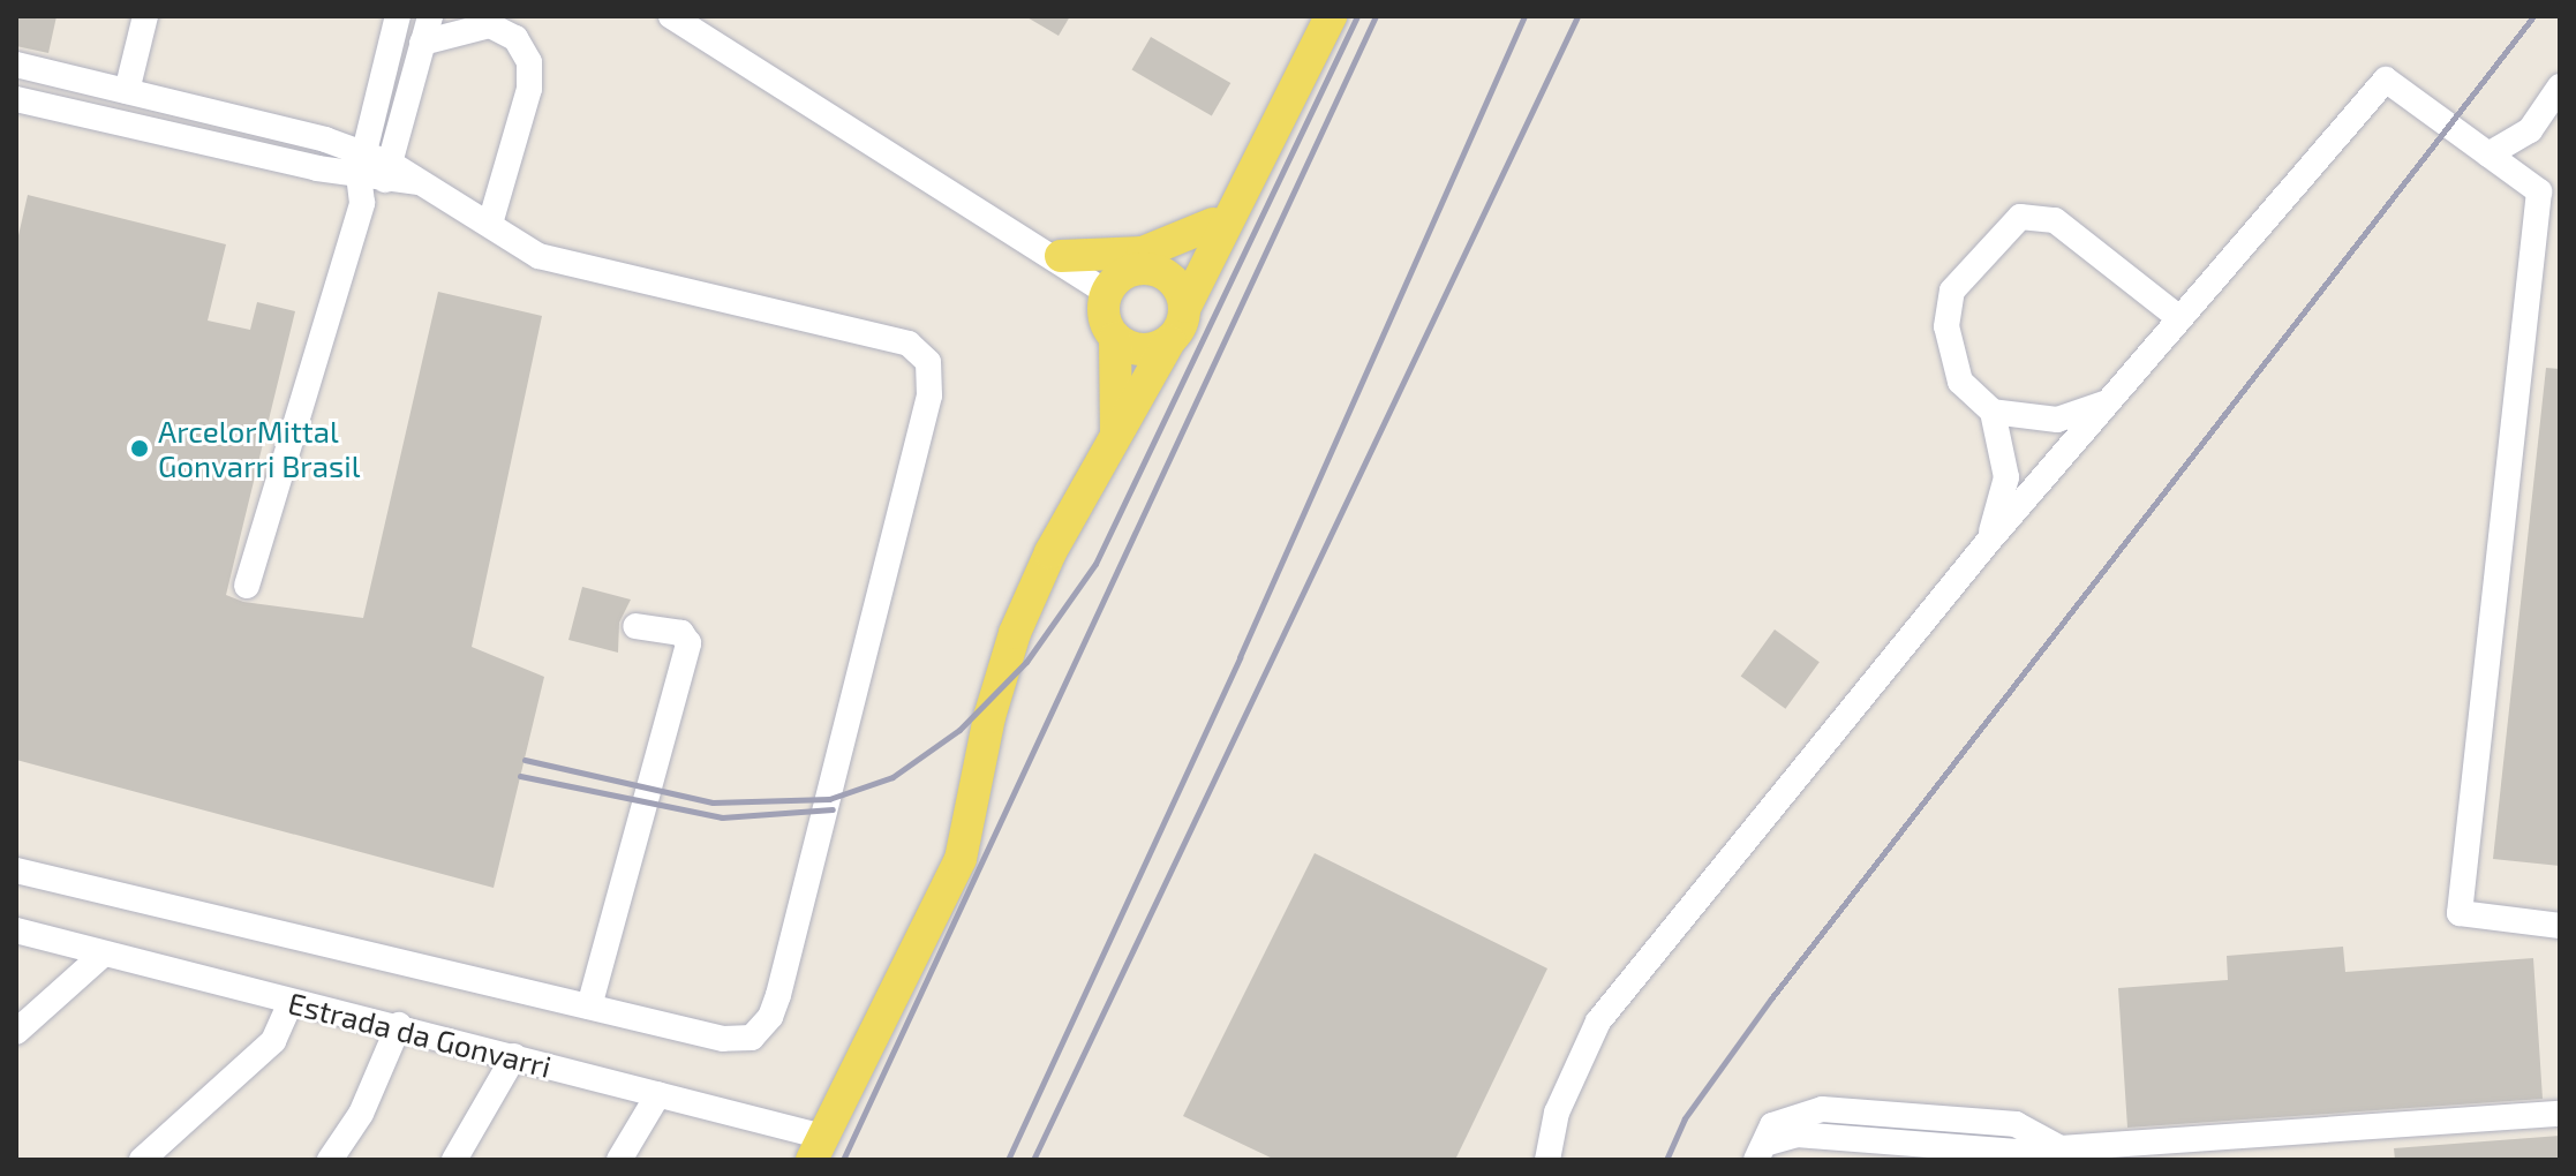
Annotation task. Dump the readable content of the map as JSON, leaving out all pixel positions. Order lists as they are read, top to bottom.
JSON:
{
  "streets": {
    "street": ["Estrada da Gonvarri"]
  },
  "places": ["ArcelorMittal Gonvarri Brasil"]
}
